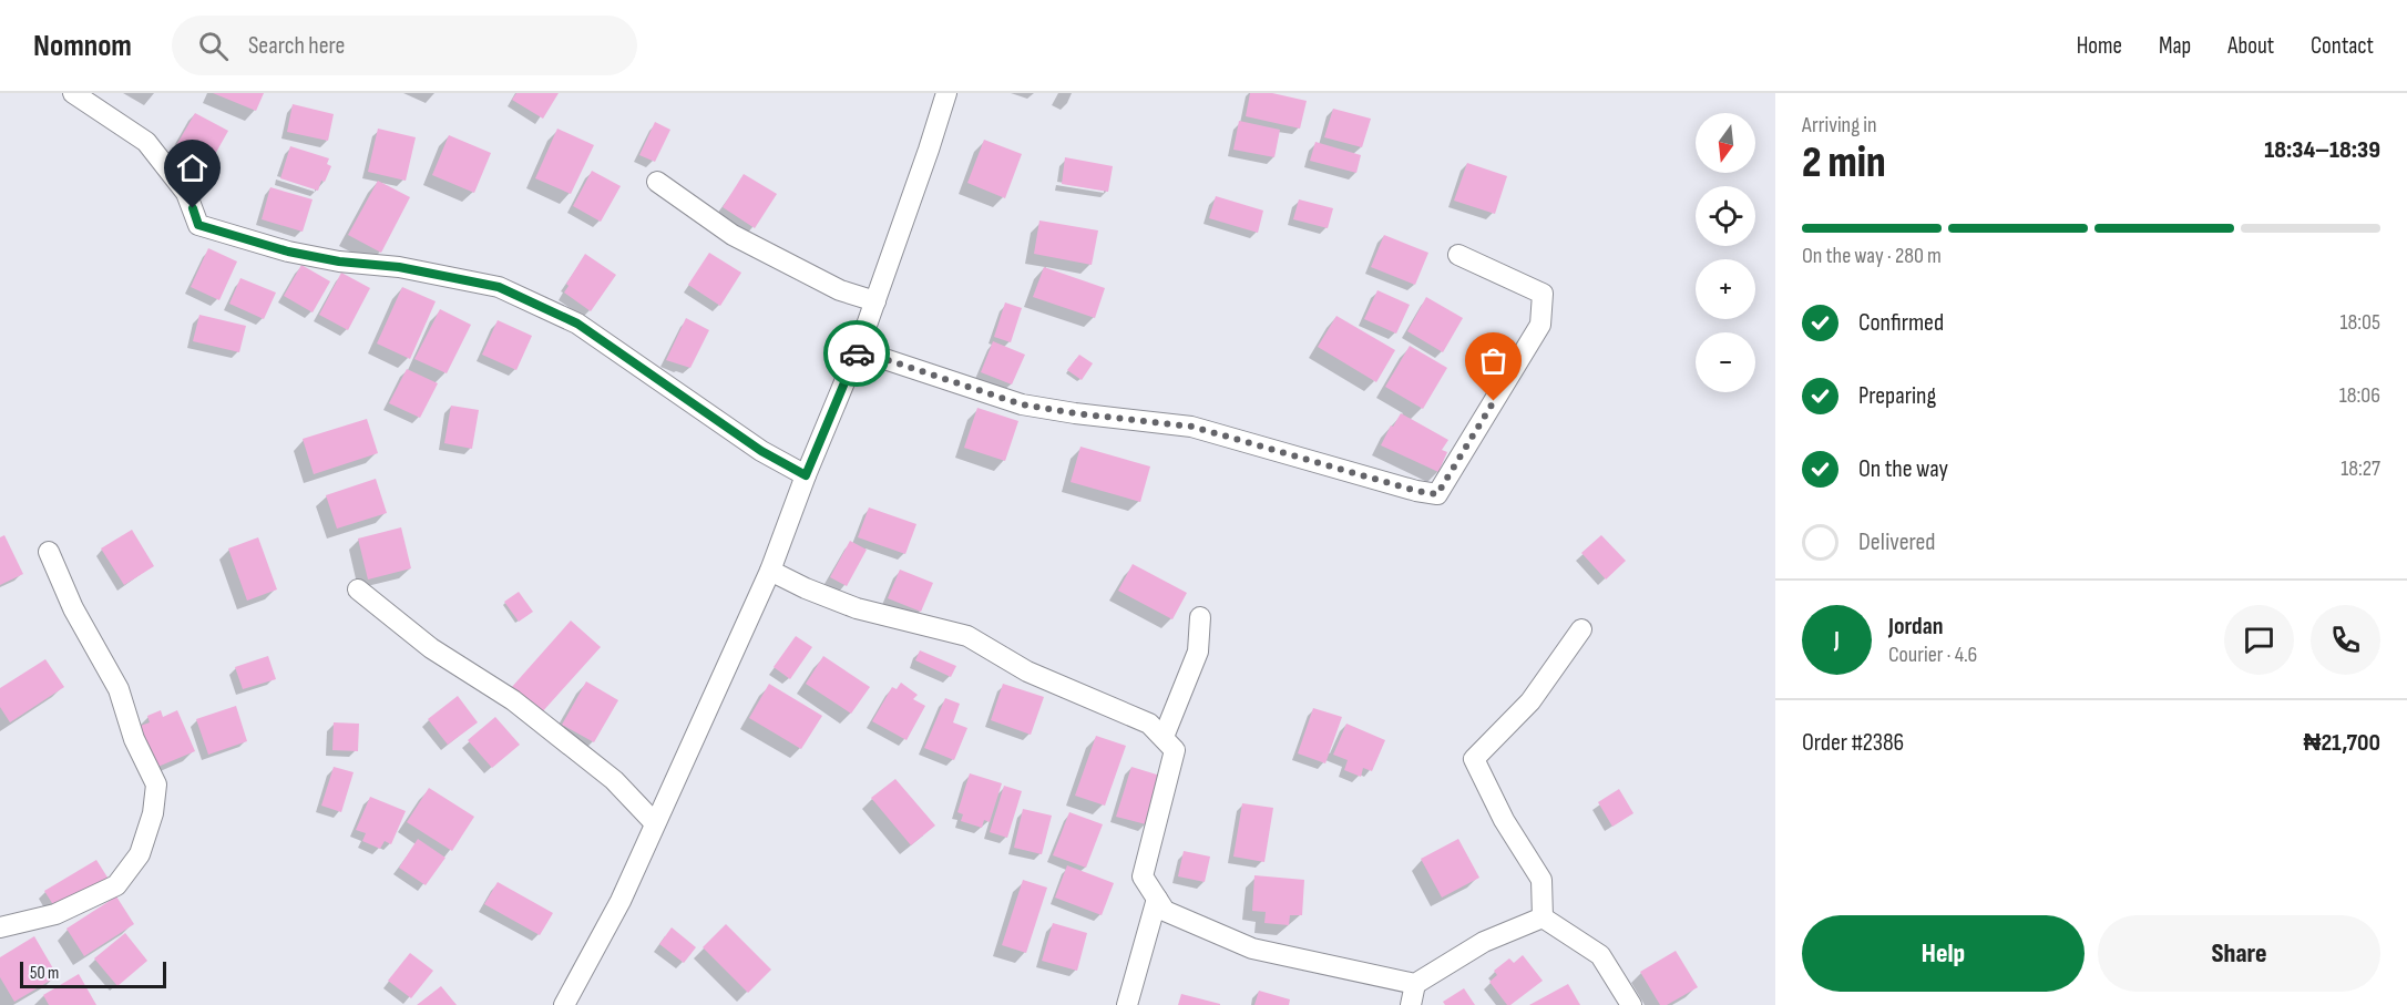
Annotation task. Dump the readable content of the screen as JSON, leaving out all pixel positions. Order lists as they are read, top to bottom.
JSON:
{
  "scale_bar": "50 m",
  "north": "bottom",
  "page": {
    "header": "Nomnom",
    "search": "Search here",
    "nav": [
      "Home",
      "Map",
      "About",
      "Contact"
    ],
    "heading": ["2 min", "Arriving in", "18:34–18:39"],
    "panel": [
      "Jordan",
      "Courier · 4.6",
      "Order #2386",
      "₦21,700"
    ],
    "map_buttons": ["+", "−"],
    "bar": "On the way · 280 m",
    "list": [
      ["Confirmed", "18:05"],
      ["Preparing", "18:06"],
      ["On the way", "18:27"],
      "Delivered"
    ],
    "round": "J",
    "buttons": ["Help", "Share"],
    "scale": "50 m"
  }
}
